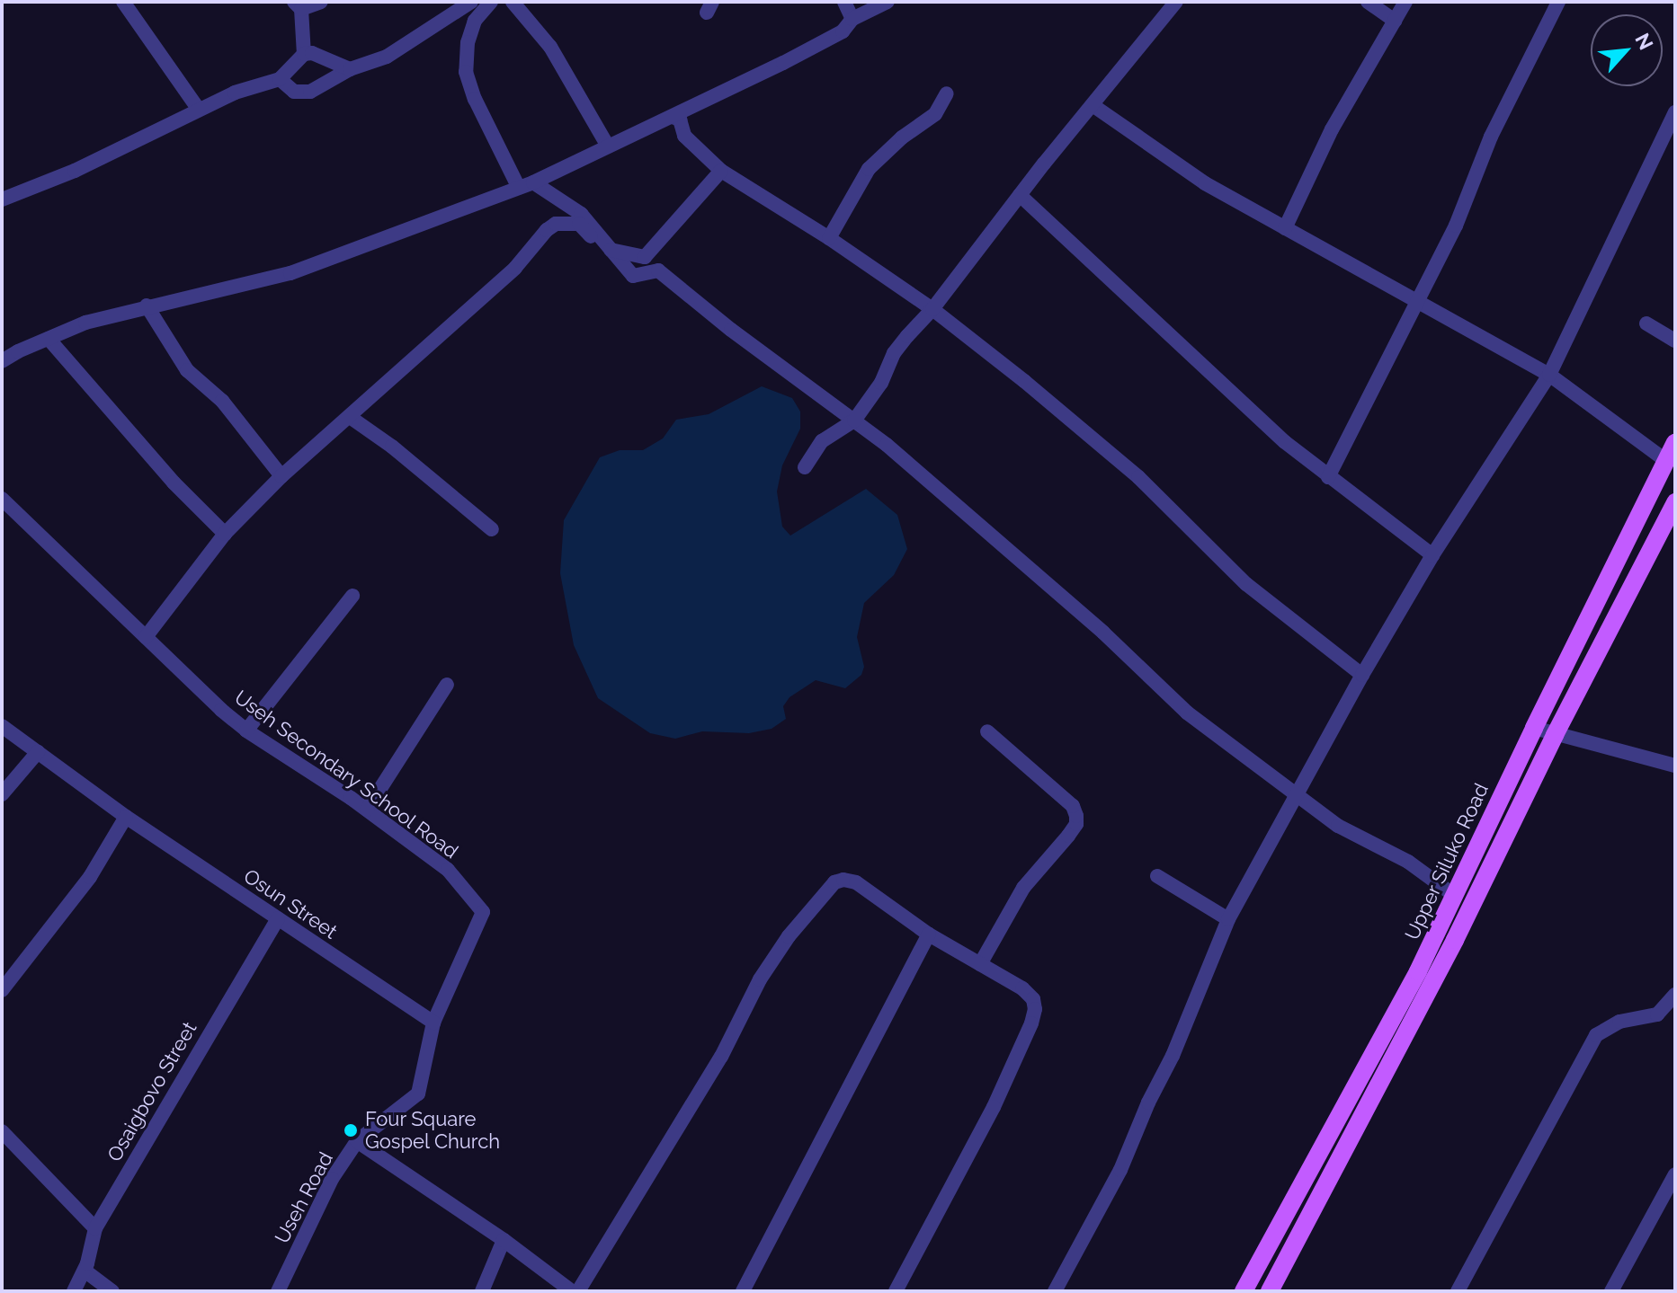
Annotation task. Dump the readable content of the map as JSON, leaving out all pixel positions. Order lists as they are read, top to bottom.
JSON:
{
  "streets": {
    "main road": ["Upper Siluko Road"],
    "street": [
      "Useh Secondary School Road",
      "Osun Street",
      "Osaigbovo Street",
      "Useh Road"
    ]
  },
  "crossings": [
    ["Useh Secondary School Road", "Osun Street"],
    ["Useh Secondary School Road", "Useh Road"],
    ["Osun Street", "Osaigbovo Street"],
    ["Osun Street", "Useh Road"]
  ],
  "places": ["Four Square Gospel Church"],
  "north": "top right"
}
